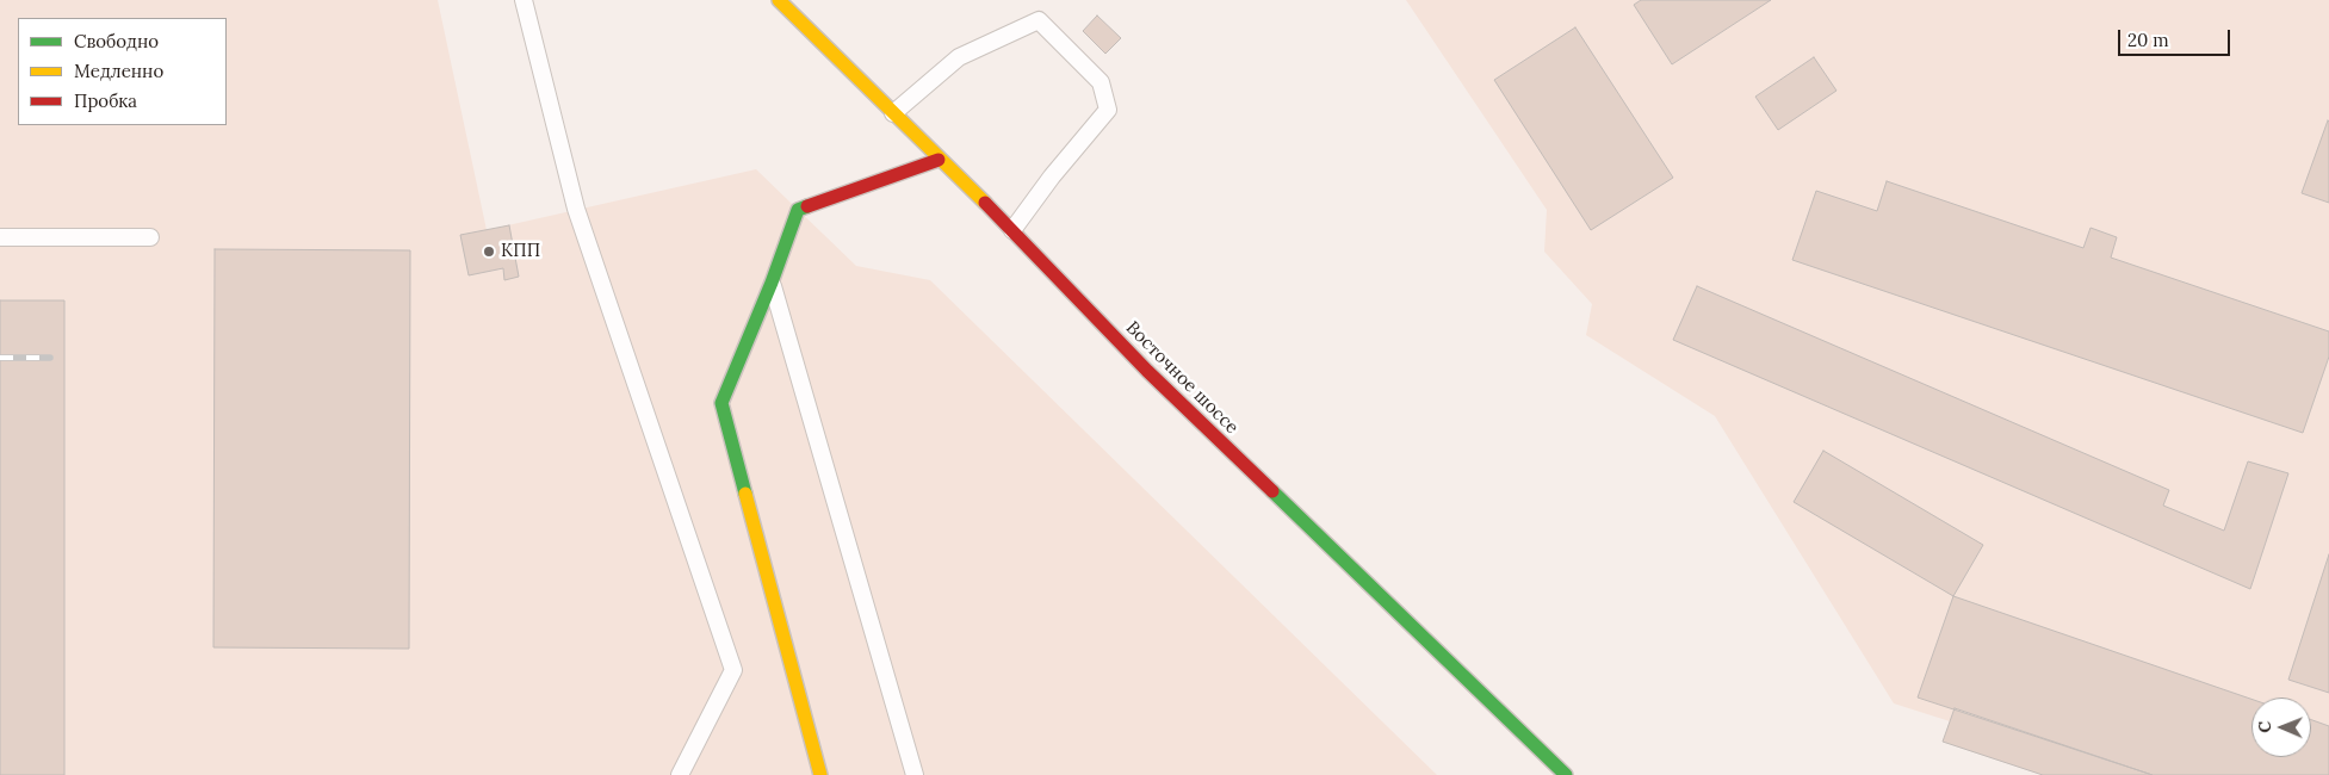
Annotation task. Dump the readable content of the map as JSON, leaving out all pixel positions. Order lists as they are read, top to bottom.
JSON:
{
  "streets": {
    "main road": ["Восточное шоссе"]
  },
  "places": ["КПП"],
  "legend": ["Свободно", "Медленно", "Пробка"],
  "scale_bar": "20 m",
  "north": "left"
}
